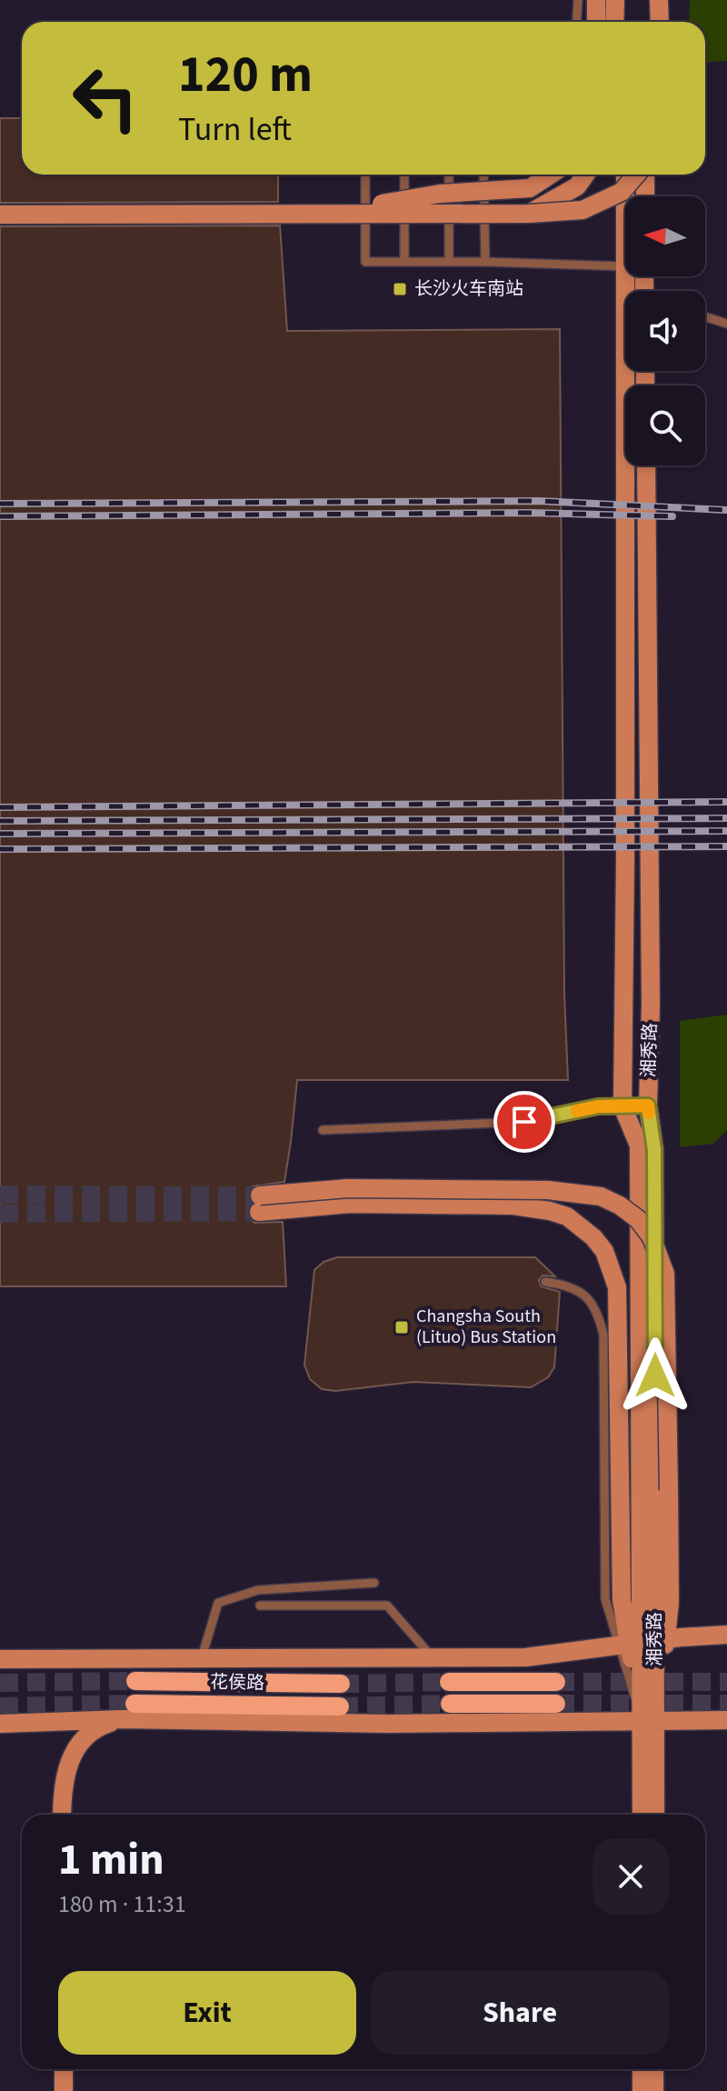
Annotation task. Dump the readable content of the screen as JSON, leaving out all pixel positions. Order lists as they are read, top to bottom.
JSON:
{
  "streets": {
    "main road": ["湘秀路", "花侯路"]
  },
  "places": {
    "transit": ["长沙火车南站", "Changsha South (Lituo) Bus Station"]
  },
  "north": "left",
  "page": {
    "turn": ["120 m", "Turn left"],
    "heading": ["1 min", "180 m · 11:31"],
    "buttons": ["Exit", "Share"]
  }
}
